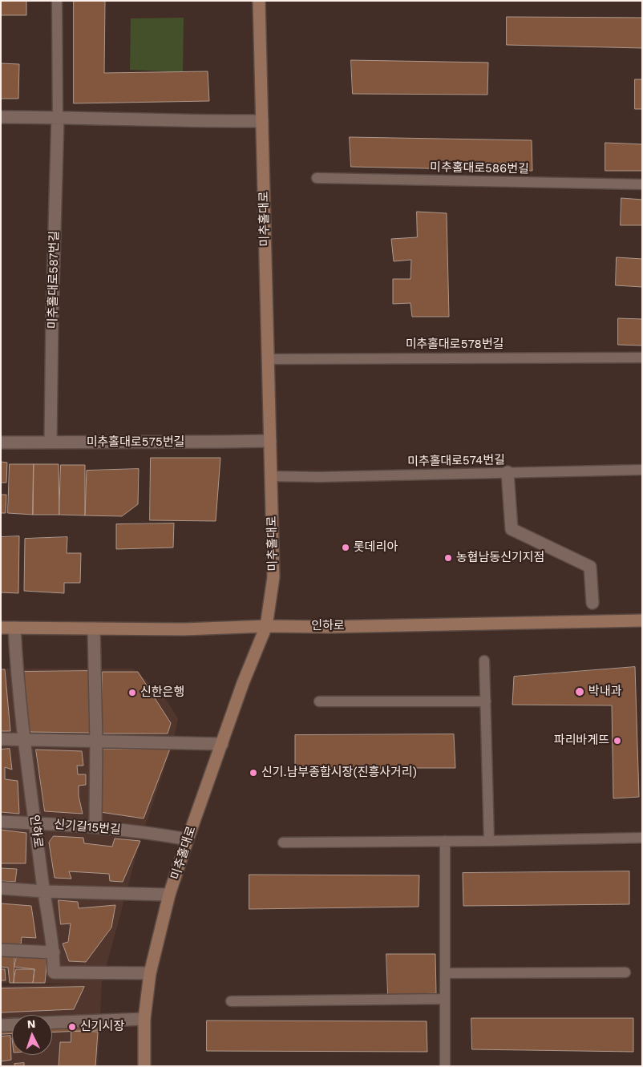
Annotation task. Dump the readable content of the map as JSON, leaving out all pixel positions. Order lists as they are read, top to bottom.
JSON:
{
  "streets": {
    "main road": ["미추홀대로", "인하로"],
    "street": ["미추홀대로587번길", "미추홀대로575번길", "신기길15번길"],
    "lane": ["미추홀대로586번길", "미추홀대로578번길", "미추홀대로574번길"]
  },
  "crossings": [
    ["미추홀대로", "미추홀대로578번길"],
    ["미추홀대로", "미추홀대로575번길"],
    ["미추홀대로", "미추홀대로574번길"],
    ["미추홀대로", "인하로"],
    ["미추홀대로", "신기길15번길"],
    ["미추홀대로587번길", "미추홀대로575번길"],
    ["인하로", "신기길15번길"]
  ],
  "places": [
    "롯데리아",
    "농협남동신기지점",
    "박내과",
    "신한은행",
    "파리바게뜨",
    "신기.남부종합시장(진흥사거리)",
    "신기시장"
  ],
  "north": "top"
}
